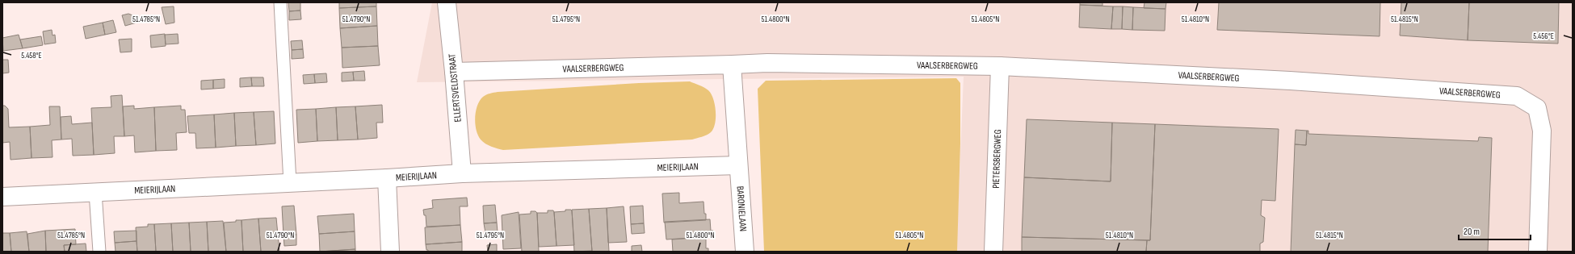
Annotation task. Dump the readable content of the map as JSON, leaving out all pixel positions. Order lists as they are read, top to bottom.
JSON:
{
  "streets": {
    "street": [
      "VAALSERBERGWEG",
      "ELLERTSVELDSTRAAT",
      "PIETERSBERGWEG",
      "MEIERIJLAAN",
      "BARONIELAAN"
    ]
  },
  "crossings": [
    ["VAALSERBERGWEG", "ELLERTSVELDSTRAAT"],
    ["VAALSERBERGWEG", "PIETERSBERGWEG"],
    ["ELLERTSVELDSTRAAT", "MEIERIJLAAN"],
    ["MEIERIJLAAN", "BARONIELAAN"]
  ],
  "scale_bar": "20 m",
  "coordinates": [
    "51.4815°N",
    "51.4785°N",
    "51.4790°N",
    "51.4795°N",
    "51.4800°N",
    "51.4805°N",
    "51.4810°N",
    "5.456°E",
    "5.458°E"
  ]
}
